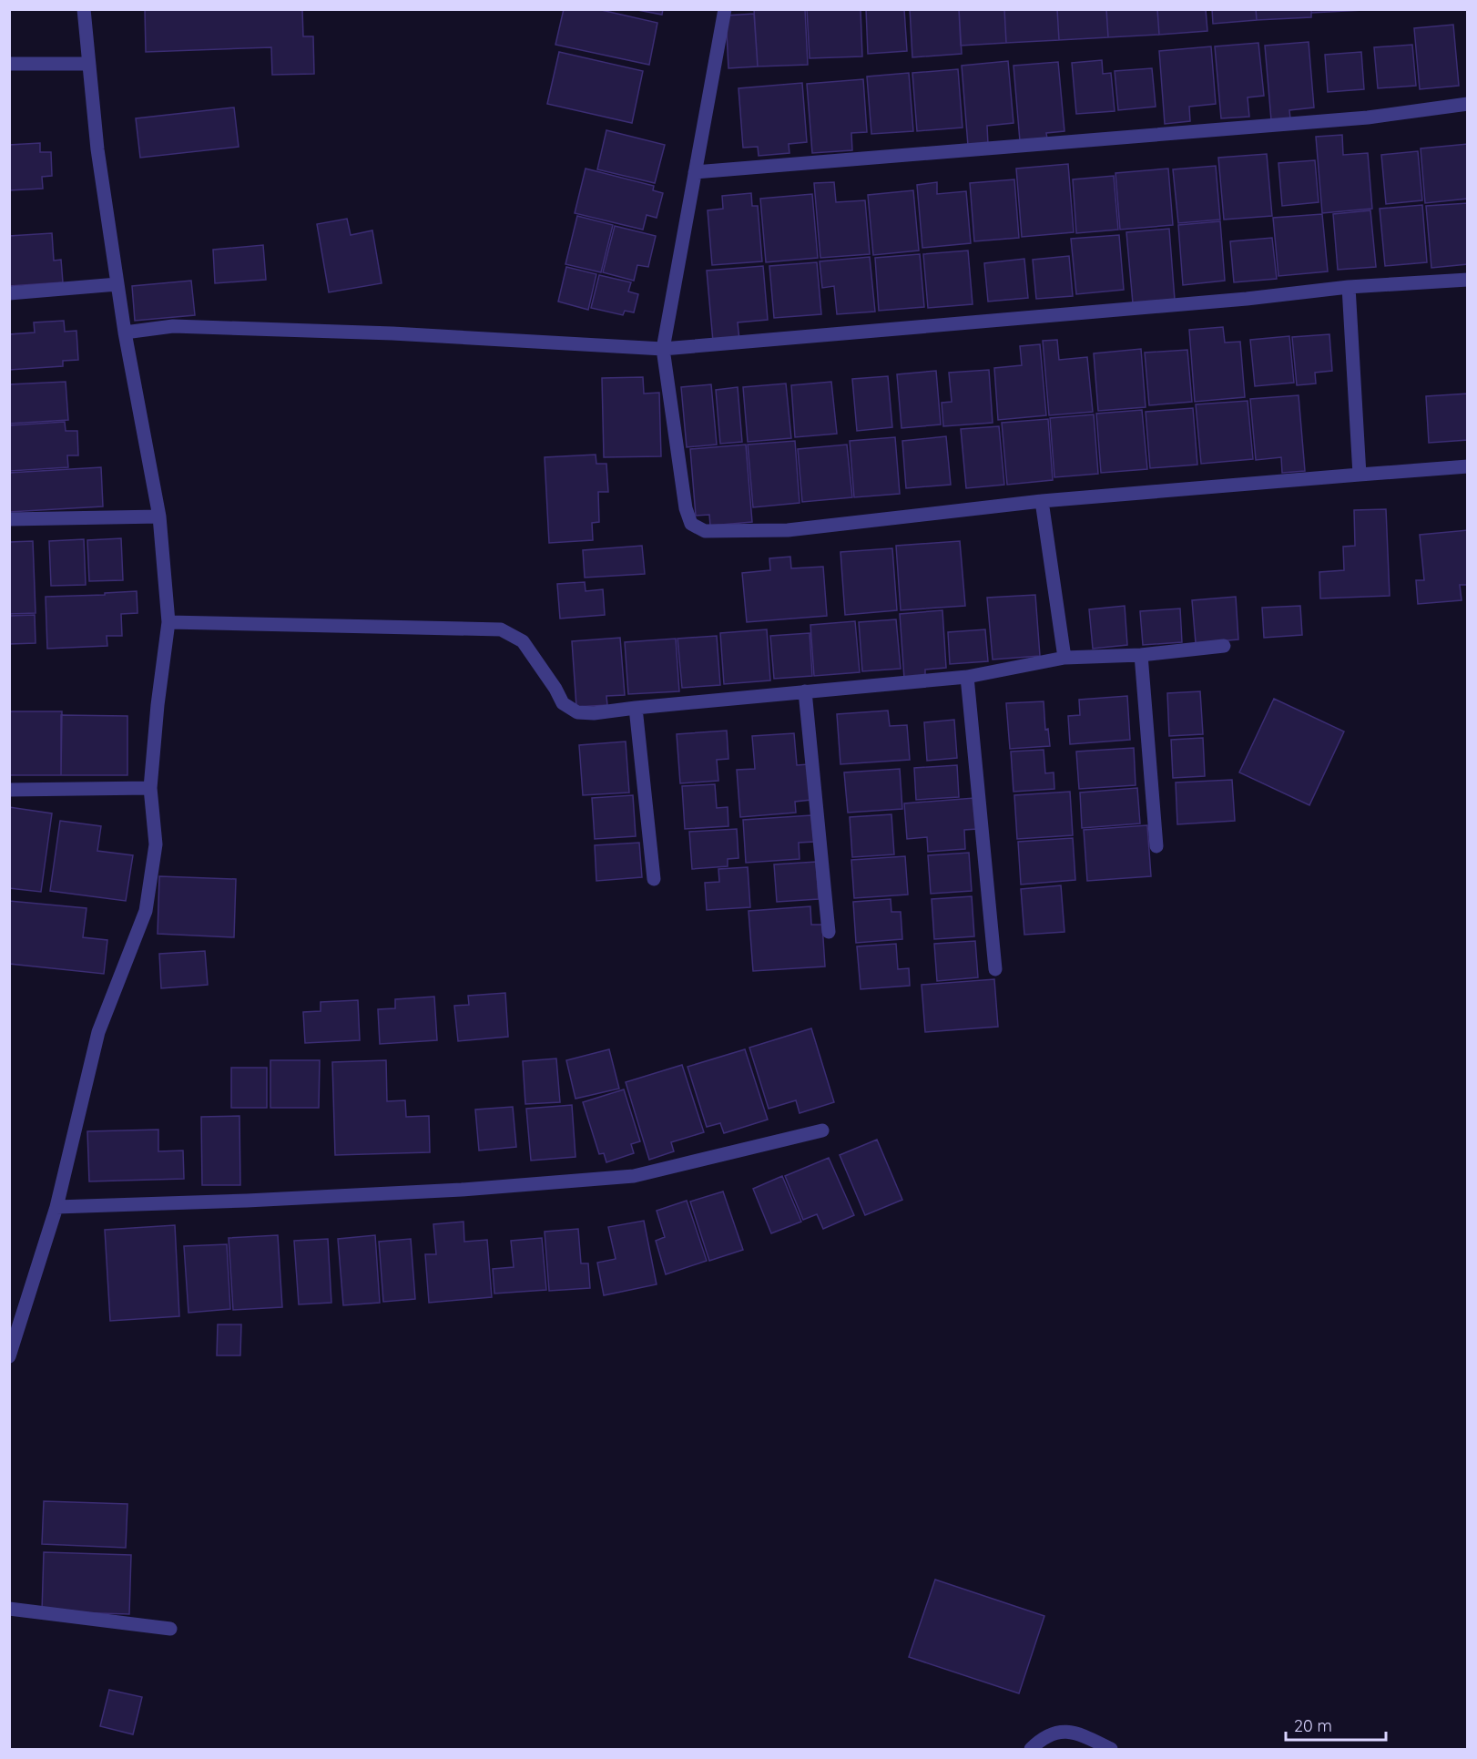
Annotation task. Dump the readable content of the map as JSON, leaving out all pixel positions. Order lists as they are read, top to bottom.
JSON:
{
  "scale_bar": "20 m"
}
